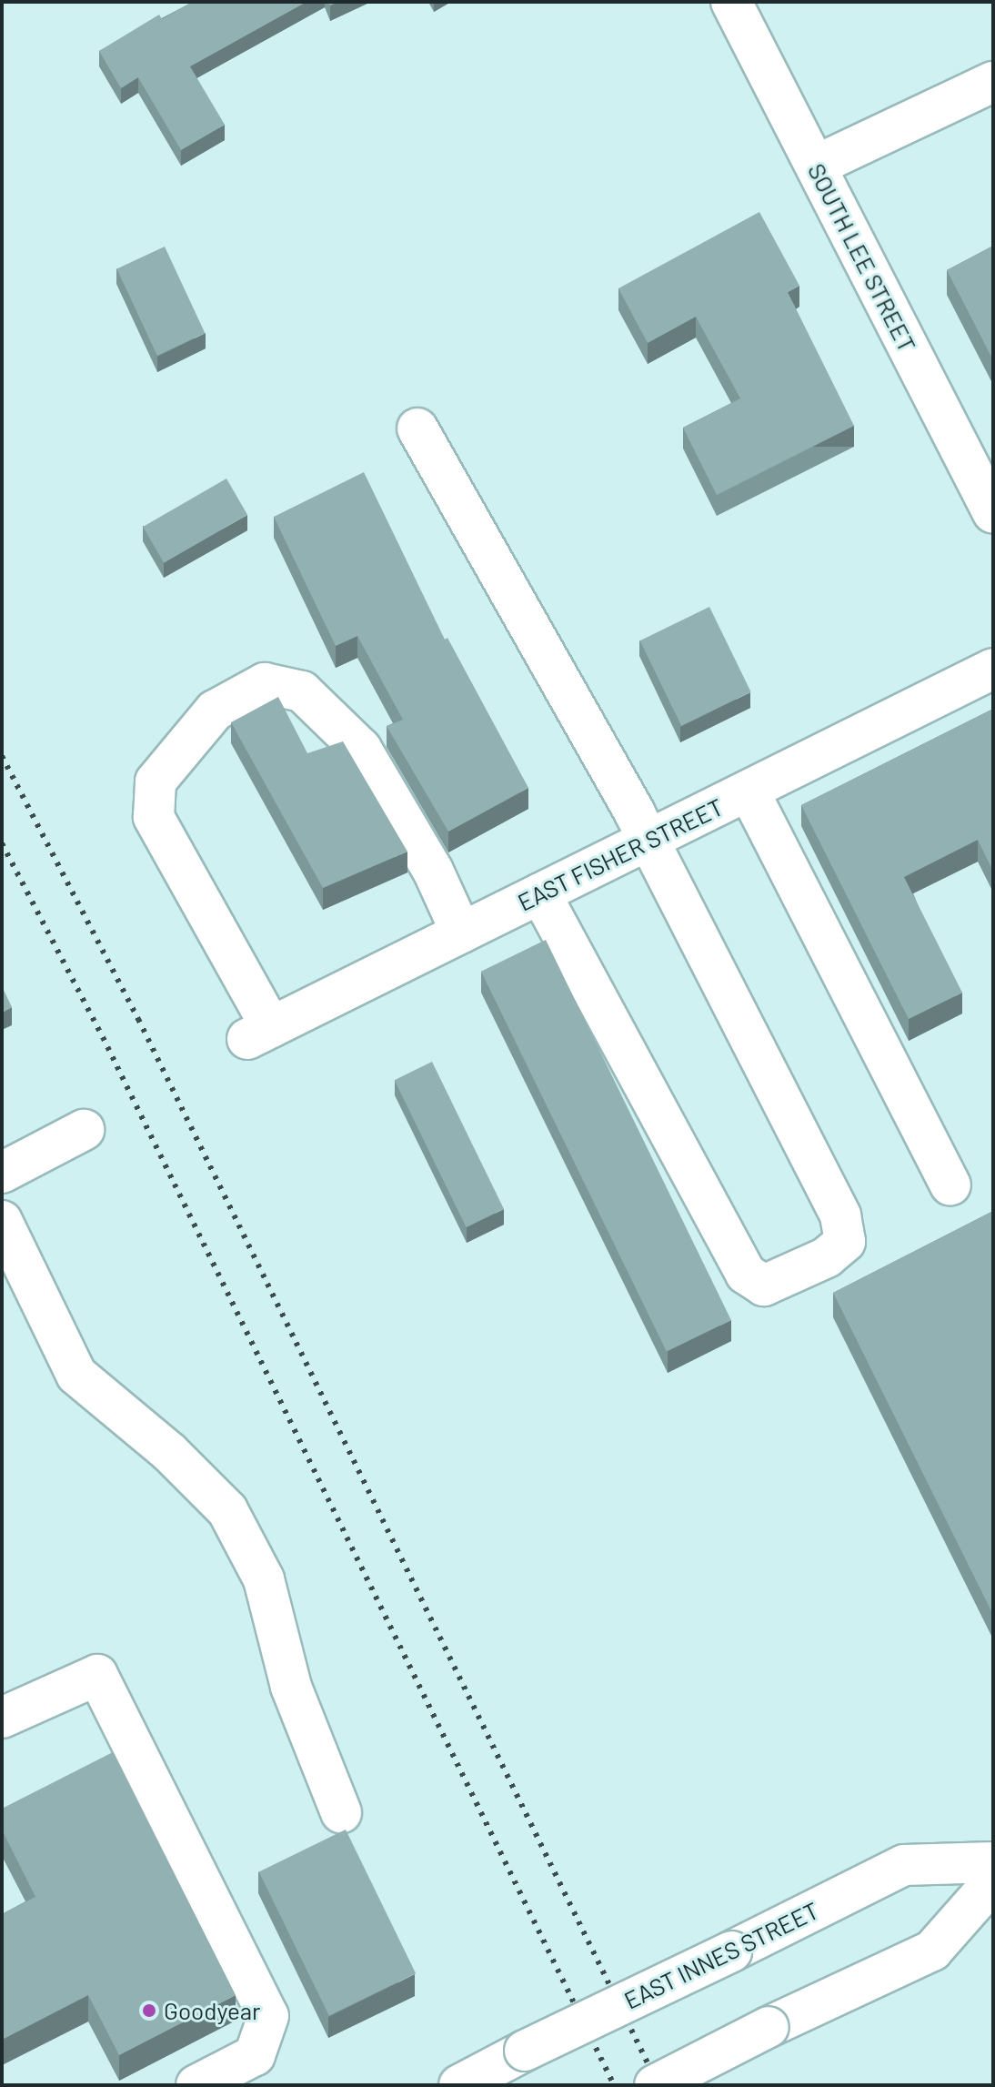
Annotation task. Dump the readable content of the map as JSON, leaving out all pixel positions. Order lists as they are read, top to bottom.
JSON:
{
  "streets": {
    "street": ["SOUTH LEE STREET", "EAST FISHER STREET", "EAST INNES STREET"]
  },
  "places": ["Goodyear"]
}
